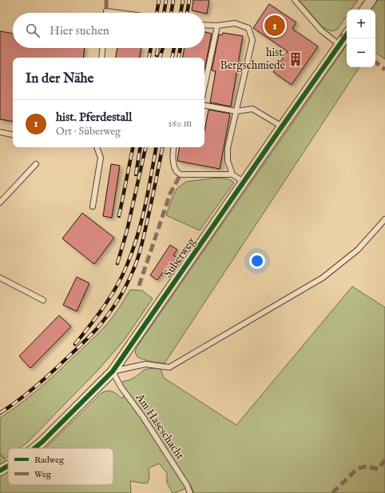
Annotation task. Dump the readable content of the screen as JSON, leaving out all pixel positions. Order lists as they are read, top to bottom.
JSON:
{
  "streets": {
    "street": ["Süberweg"],
    "lane": ["Am Haseschacht"]
  },
  "crossings": [
    ["Süberweg", "Am Haseschacht"]
  ],
  "places": {
    "building": ["hist. Bergschmiede"]
  },
  "legend": ["Radweg", "Weg"],
  "page": {
    "map_buttons": ["+", "−"],
    "search": "Hier suchen",
    "pins": "1",
    "heading": "In der Nähe",
    "list": [
      {
        "mark": "1",
        "name": "hist. Pferdestall",
        "note": "Ort · Süberweg",
        "value": "160 m"
      }
    ]
  }
}
